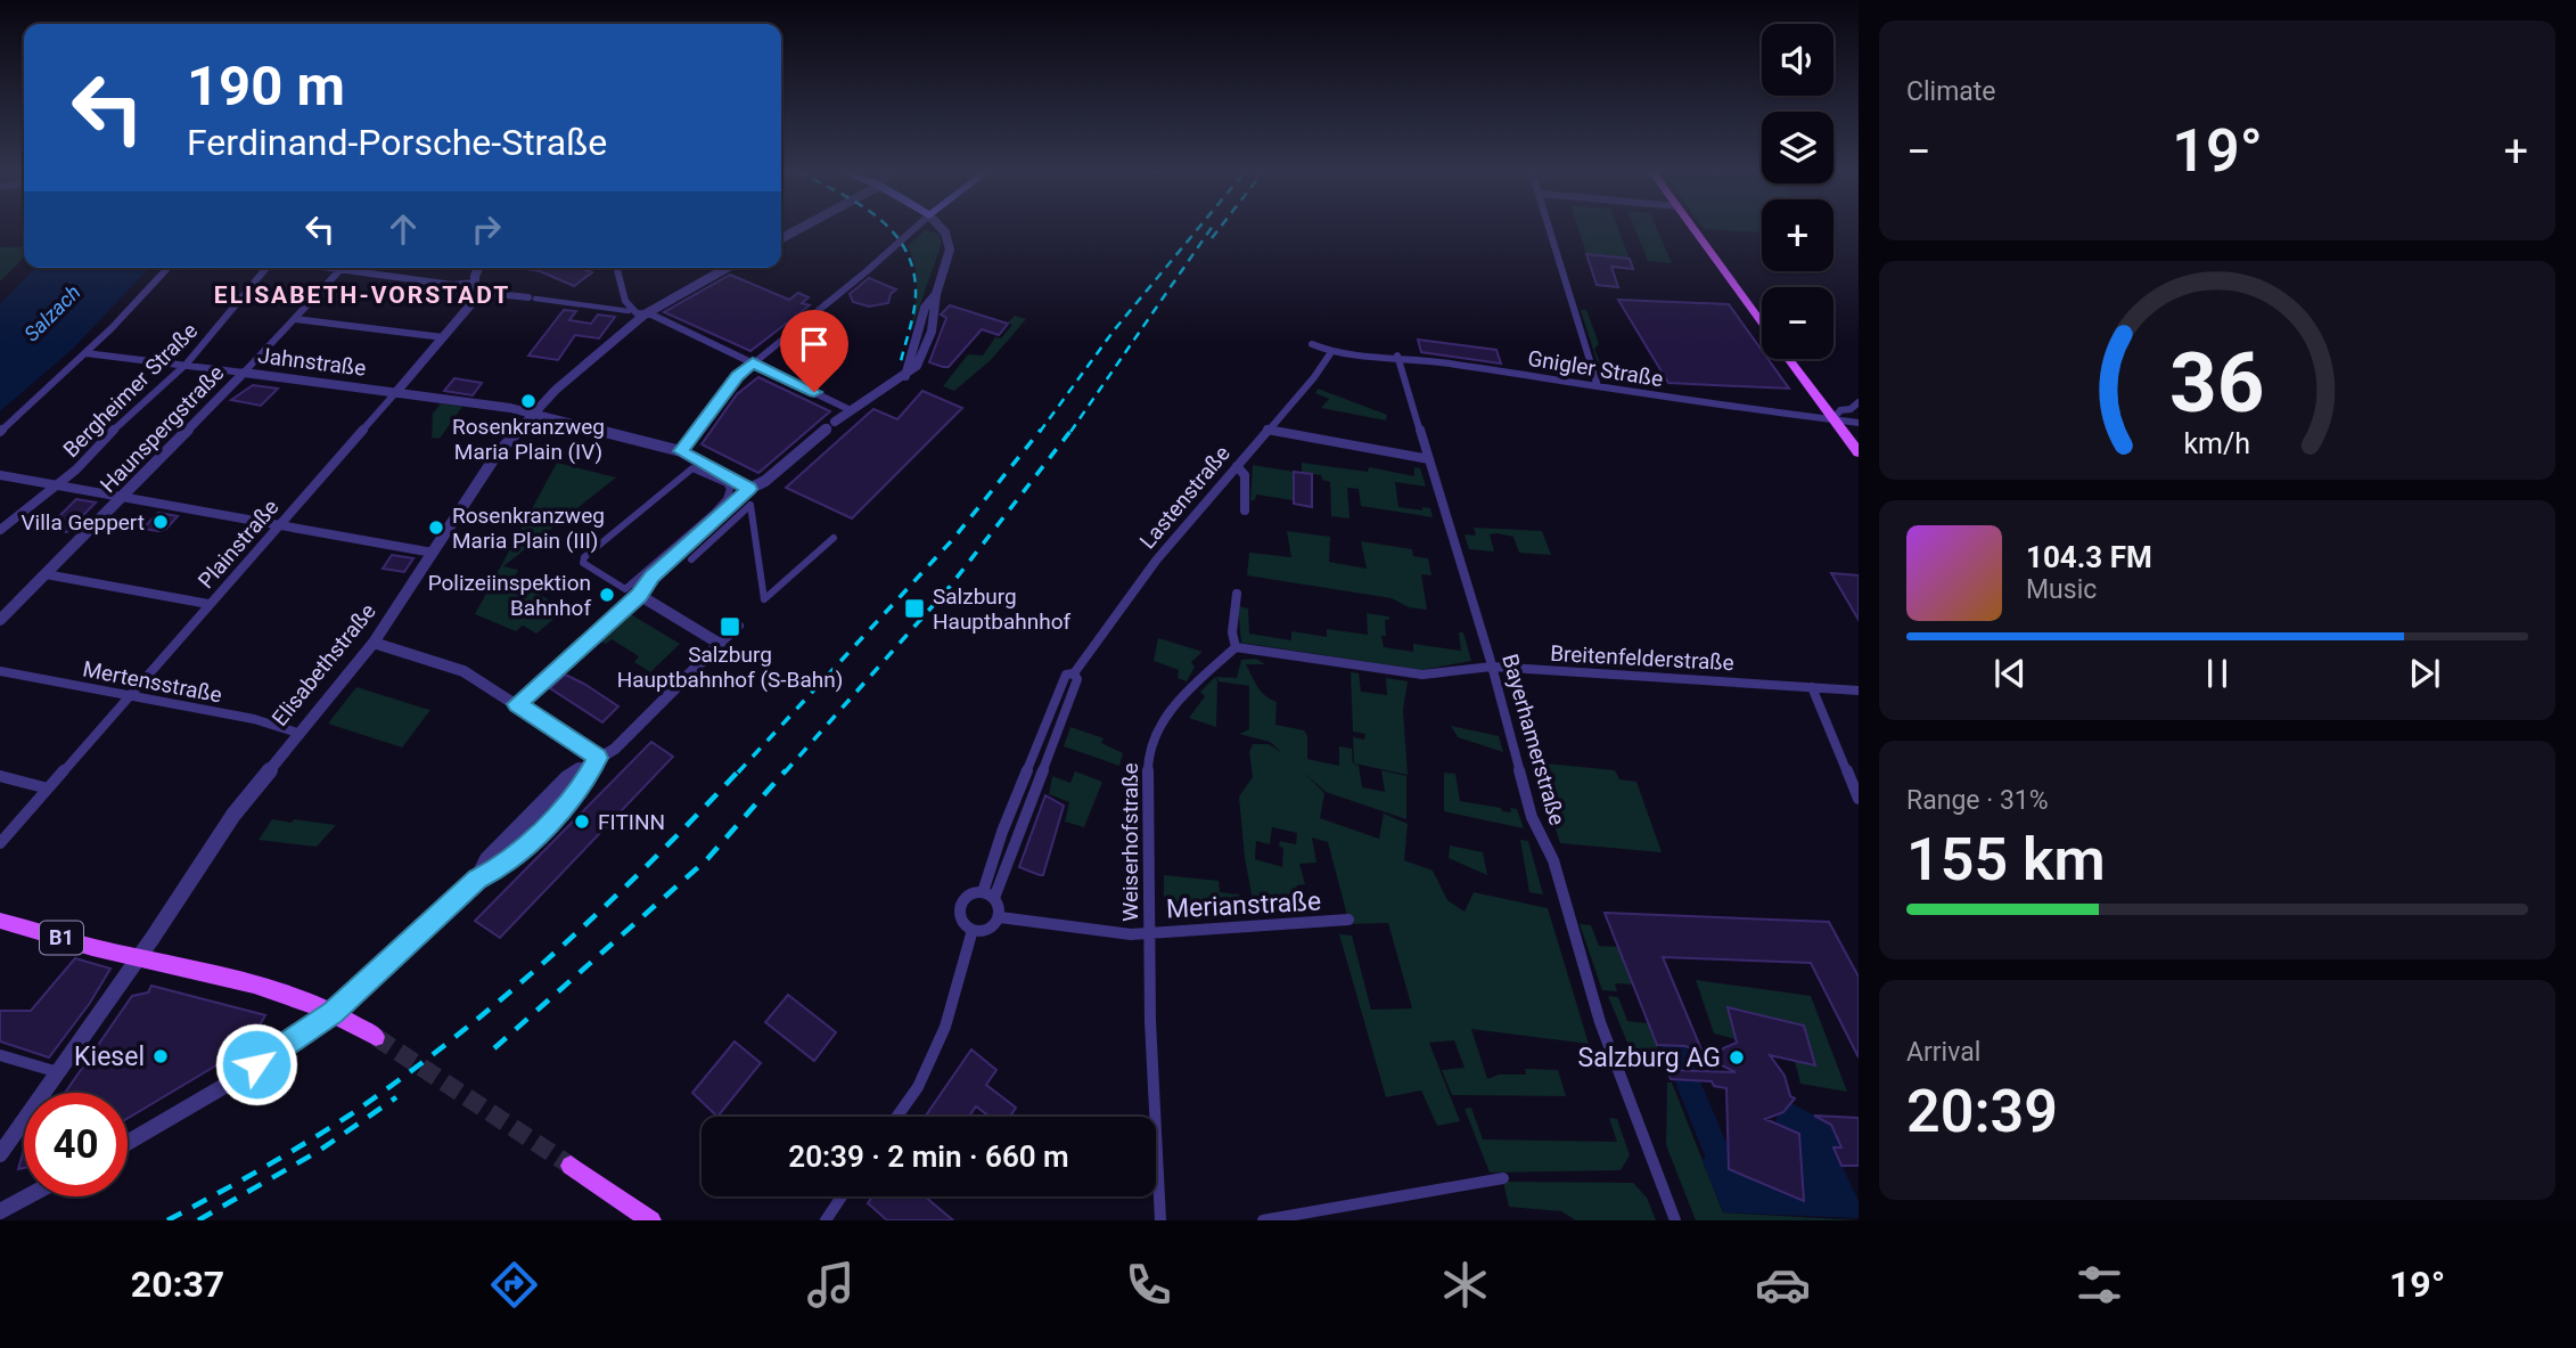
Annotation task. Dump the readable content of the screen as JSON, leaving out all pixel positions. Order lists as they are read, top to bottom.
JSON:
{
  "streets": {
    "main road": ["B1"],
    "street": [
      "Jahnstraße",
      "Gnigler Straße",
      "Bergheimer Straße",
      "Haunspergstraße",
      "Lastenstraße",
      "Plainstraße",
      "Breitenfelderstraße",
      "Elisabethstraße",
      "Mertensstraße",
      "Bayerhamerstraße",
      "Weiserhofstraße",
      "Merianstraße"
    ]
  },
  "crossings": [
    ["Jahnstraße", "Bergheimer Straße"],
    ["Jahnstraße", "Haunspergstraße"],
    ["Jahnstraße", "Plainstraße"],
    ["Jahnstraße", "Elisabethstraße"],
    ["Gnigler Straße", "Lastenstraße"],
    ["Gnigler Straße", "Bayerhamerstraße"],
    ["Lastenstraße", "Merianstraße"],
    ["Plainstraße", "Mertensstraße"],
    ["Breitenfelderstraße", "Bayerhamerstraße"],
    ["Breitenfelderstraße", "Weiserhofstraße"],
    ["Elisabethstraße", "Mertensstraße"],
    ["Elisabethstraße", "B1"],
    ["Weiserhofstraße", "Merianstraße"]
  ],
  "districts": ["ELISABETH-VORSTADT"],
  "water": ["Salzach"],
  "places": {
    "other": [
      "Rosenkranzweg Maria Plain (IV)",
      "Villa Geppert",
      "Rosenkranzweg Maria Plain (III)",
      "Polizeiinspektion Bahnhof",
      "FITINN",
      "Kiesel",
      "Salzburg AG"
    ],
    "transit": ["Salzburg Hauptbahnhof", "Salzburg Hauptbahnhof (S-Bahn)"]
  },
  "page": {
    "tile": [
      "Climate",
      ["Range · 31%", "155 km"],
      ["Arrival", "20:39"]
    ],
    "map_buttons": ["+", "−"],
    "turn": ["190 m", "Ferdinand-Porsche-Straße"],
    "heat": ["−", "19°", "+"],
    "song": ["104.3 FM", "Music"],
    "limit": "40",
    "trip": "20:39 · 2 min · 660 m",
    "tabs": ["20:37", "19°"],
    "gauge": ["36", "km/h"]
  }
}
